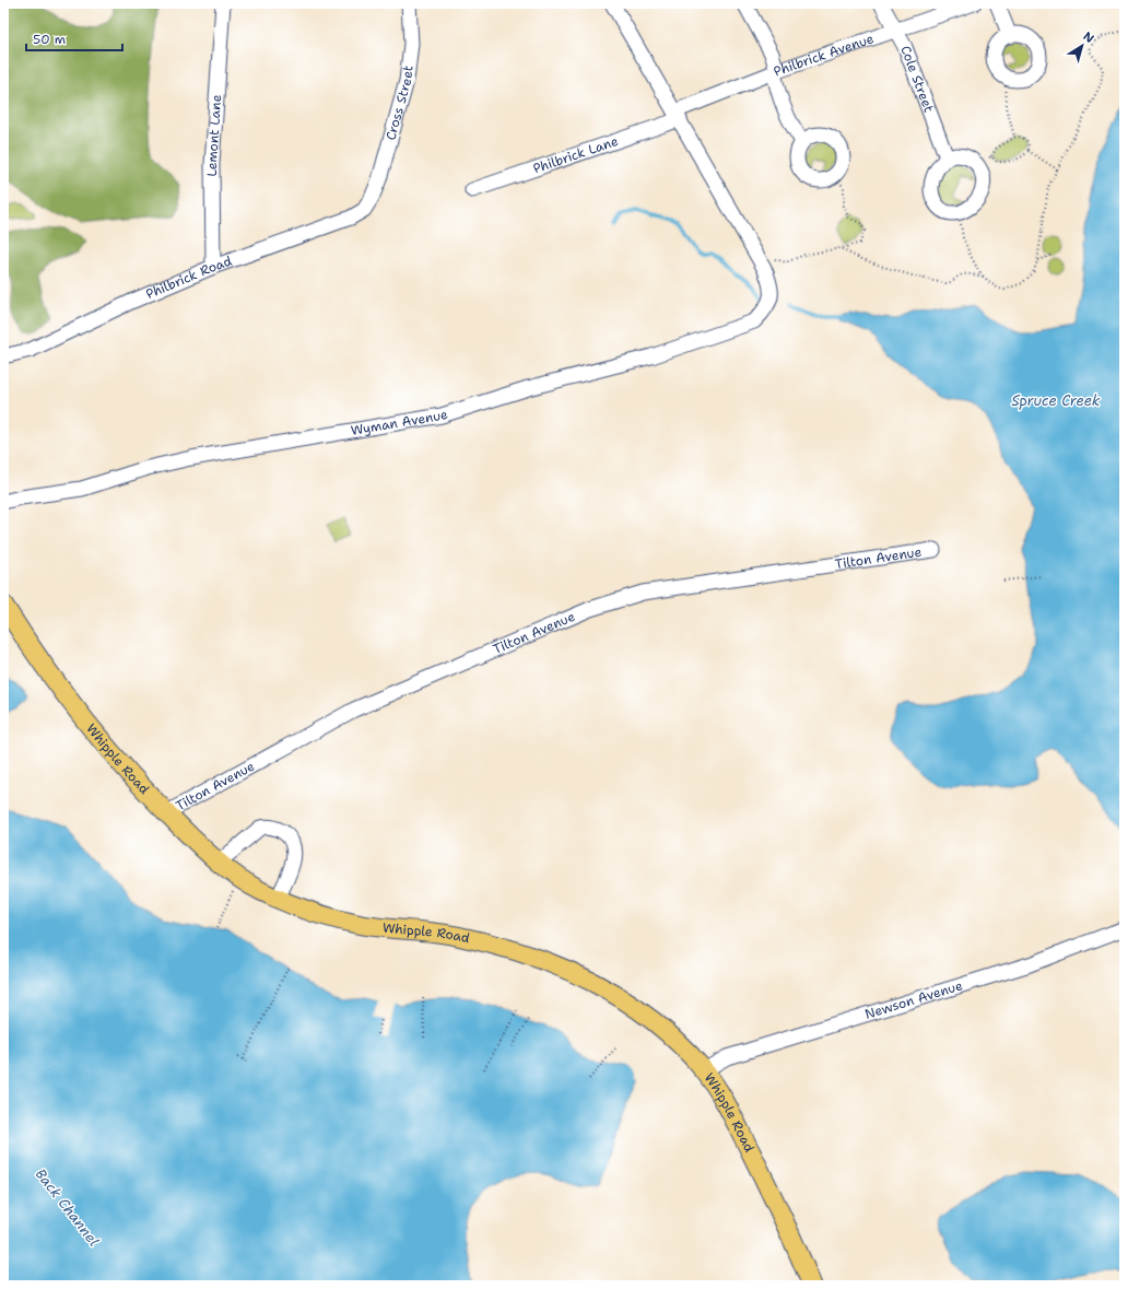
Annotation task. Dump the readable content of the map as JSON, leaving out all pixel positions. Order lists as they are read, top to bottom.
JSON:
{
  "streets": {
    "main road": ["Whipple Road"],
    "street": [
      "Philbrick Avenue",
      "Cole Street",
      "Cross Street",
      "Lemont Lane",
      "Philbrick Lane",
      "Philbrick Road",
      "Wyman Avenue",
      "Tilton Avenue",
      "Newson Avenue"
    ]
  },
  "crossings": [
    ["Philbrick Avenue", "Cole Street"],
    ["Philbrick Avenue", "Philbrick Lane"],
    ["Cross Street", "Philbrick Road"],
    ["Lemont Lane", "Philbrick Road"],
    ["Tilton Avenue", "Whipple Road"],
    ["Whipple Road", "Newson Avenue"]
  ],
  "water": ["Spruce Creek", "Back Channel"],
  "scale_bar": "50 m",
  "north": "top right"
}
